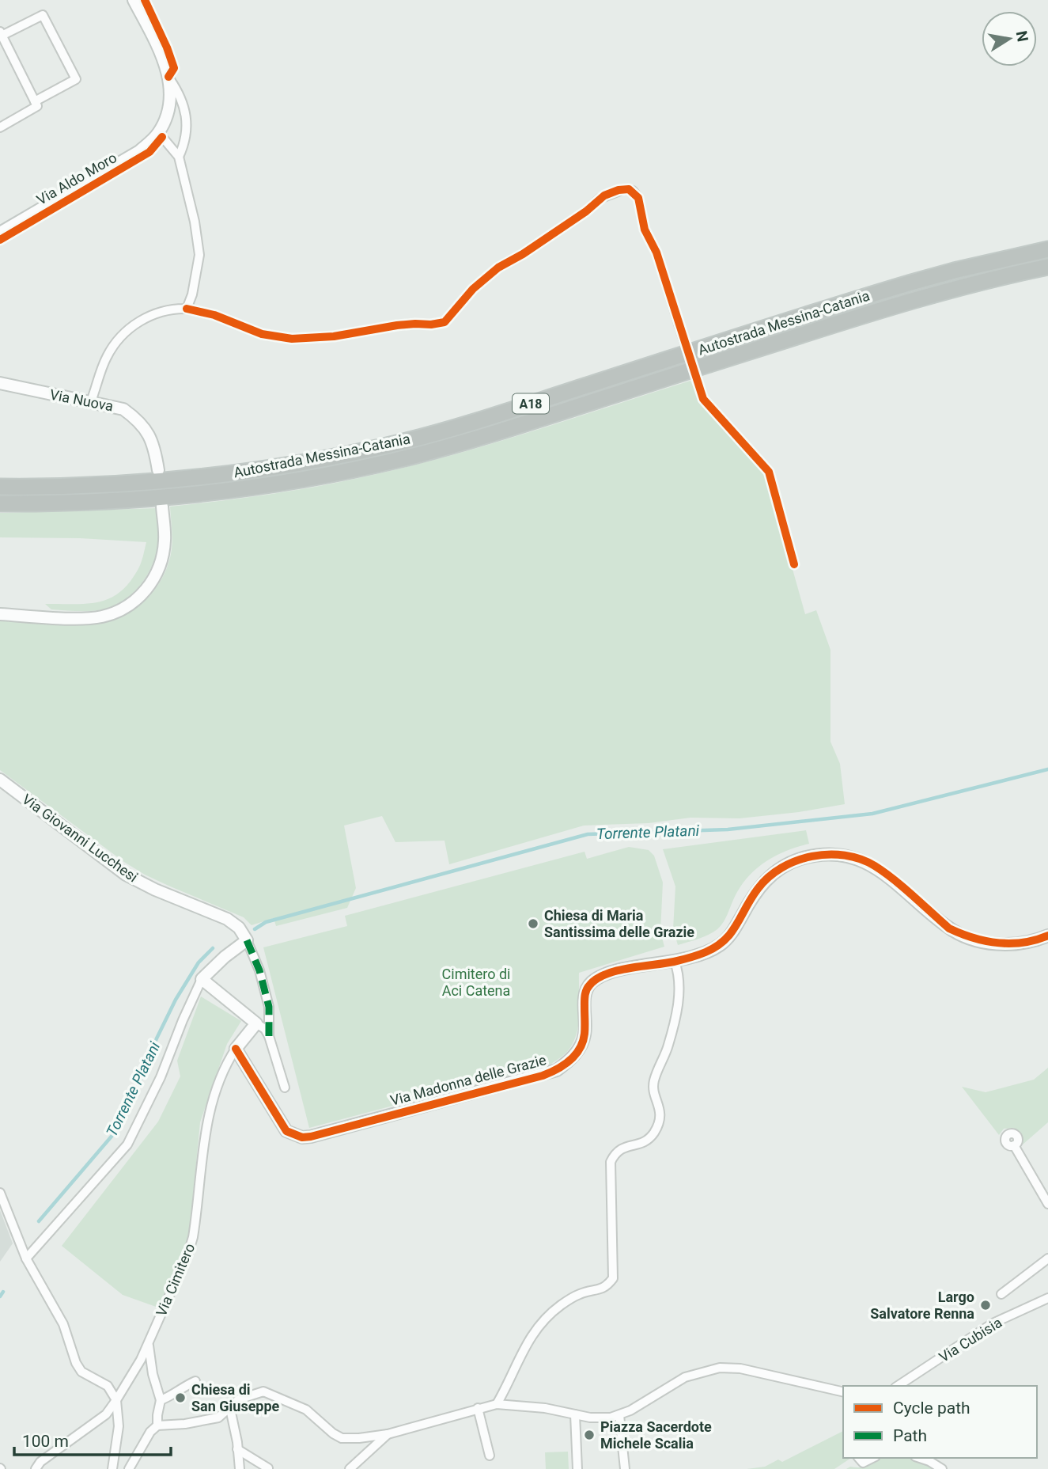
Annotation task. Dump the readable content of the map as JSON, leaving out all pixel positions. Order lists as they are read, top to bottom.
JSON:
{
  "streets": {
    "highway": ["Autostrada Messina-Catania", "A18"],
    "street": [
      "Via Aldo Moro",
      "Via Nuova",
      "Via Giovanni Lucchesi",
      "Via Madonna delle Grazie",
      "Via Cimitero",
      "Via Cubisia"
    ]
  },
  "crossings": [
    ["Via Madonna delle Grazie", "Via Cimitero"]
  ],
  "water": ["Torrente Platani"],
  "parks": ["Cimitero di Aci Catena"],
  "places": [
    "Chiesa di Maria Santissima delle Grazie",
    "Largo Salvatore Renna",
    "Chiesa di San Giuseppe",
    "Piazza Sacerdote Michele Scalia"
  ],
  "legend": ["Cycle path", "Path"],
  "scale_bar": "100 m",
  "north": "right"
}
